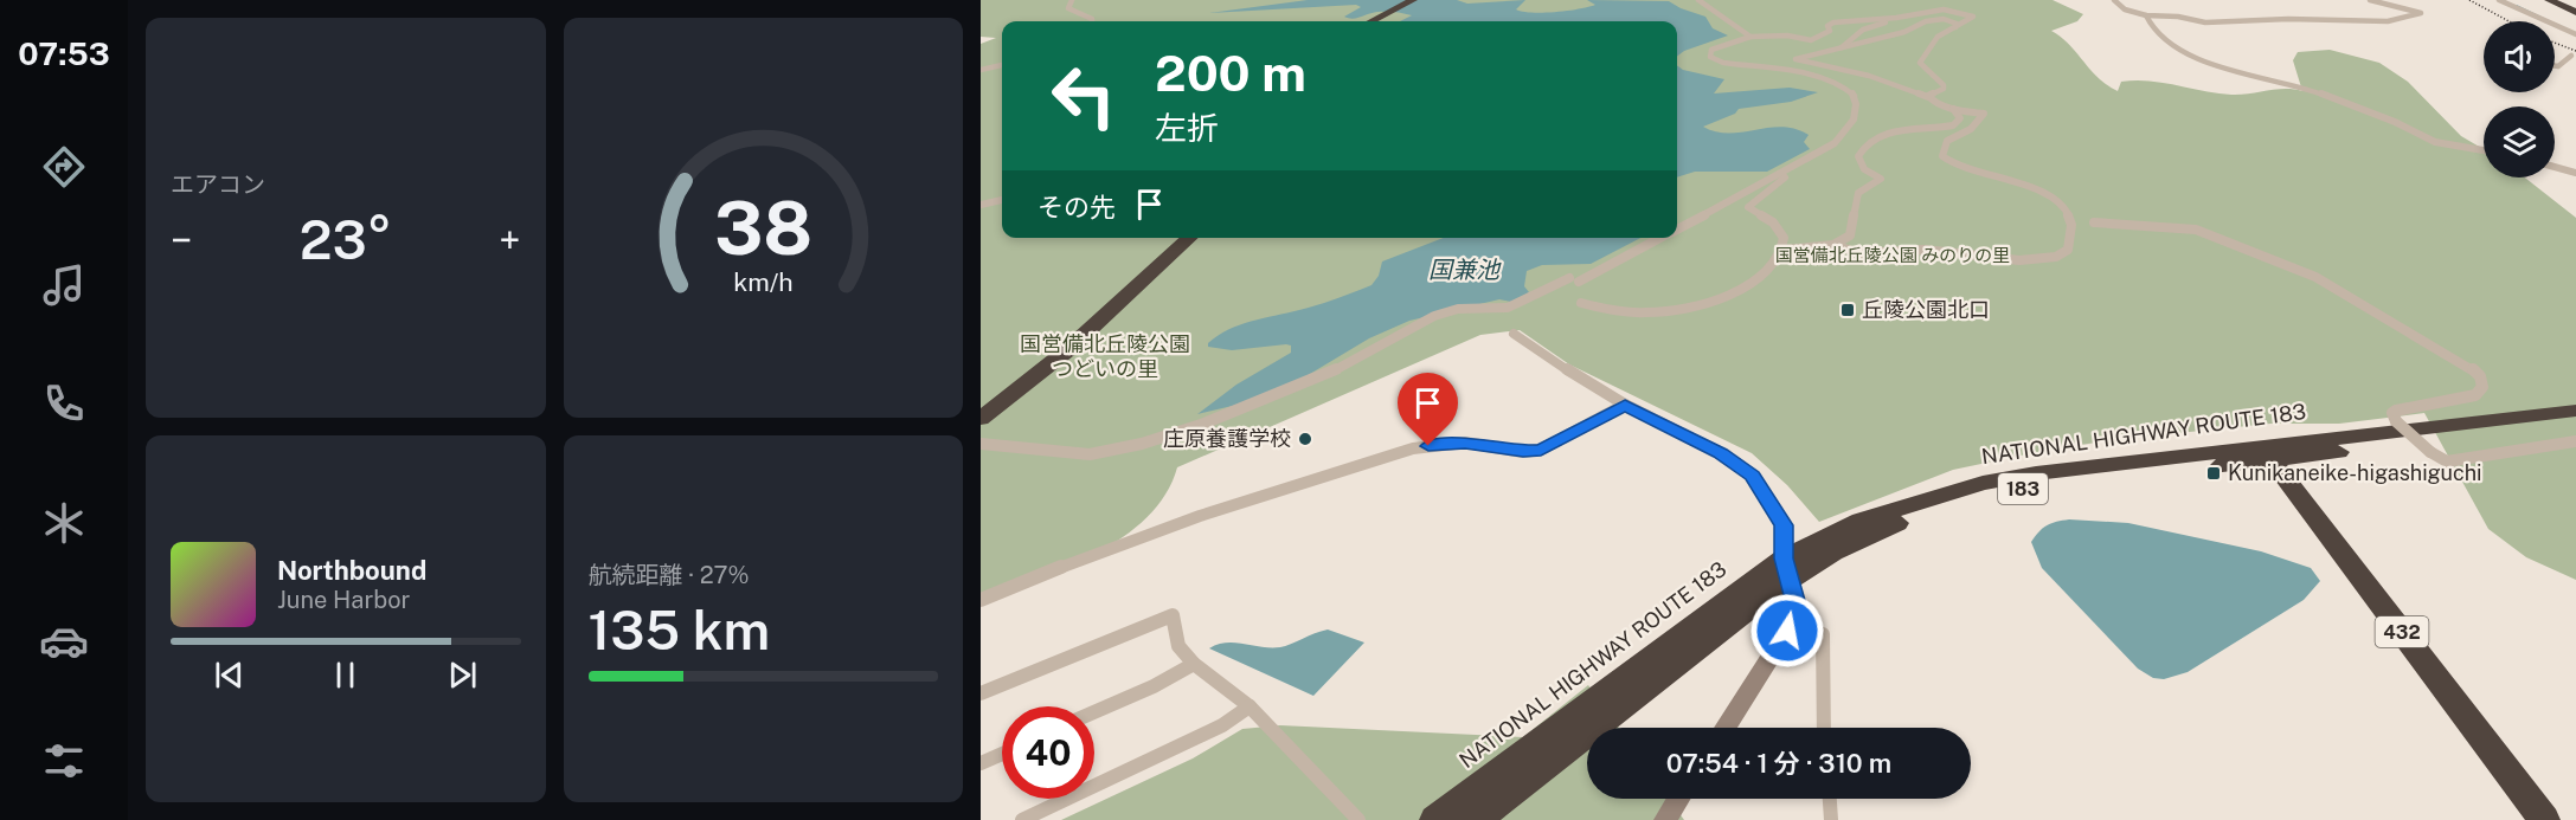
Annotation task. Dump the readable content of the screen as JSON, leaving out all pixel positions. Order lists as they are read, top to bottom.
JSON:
{
  "streets": {
    "highway": ["NATIONAL HIGHWAY ROUTE 183", "183", "432"]
  },
  "crossings": [
    ["NATIONAL HIGHWAY ROUTE 183", "432"]
  ],
  "water": ["国兼池"],
  "parks": ["国営備北丘陵公園 みのりの里", "国営備北丘陵公園 つどいの里"],
  "places": {
    "transit": ["丘陵公園北口", "Kunikaneike-higashiguchi"],
    "other": ["庄原養護学校"]
  },
  "page": {
    "tabs": "07:53",
    "tile": [
      "エアコン",
      ["航続距離 · 27%", "135 km"]
    ],
    "turn": ["200 m", "左折"],
    "then": "その先",
    "heat": ["−", "23°", "+"],
    "song": ["Northbound", "June Harbor"],
    "limit": "40",
    "trip": "07:54 · 1 分 · 310 m",
    "gauge": ["38", "km/h"]
  }
}
